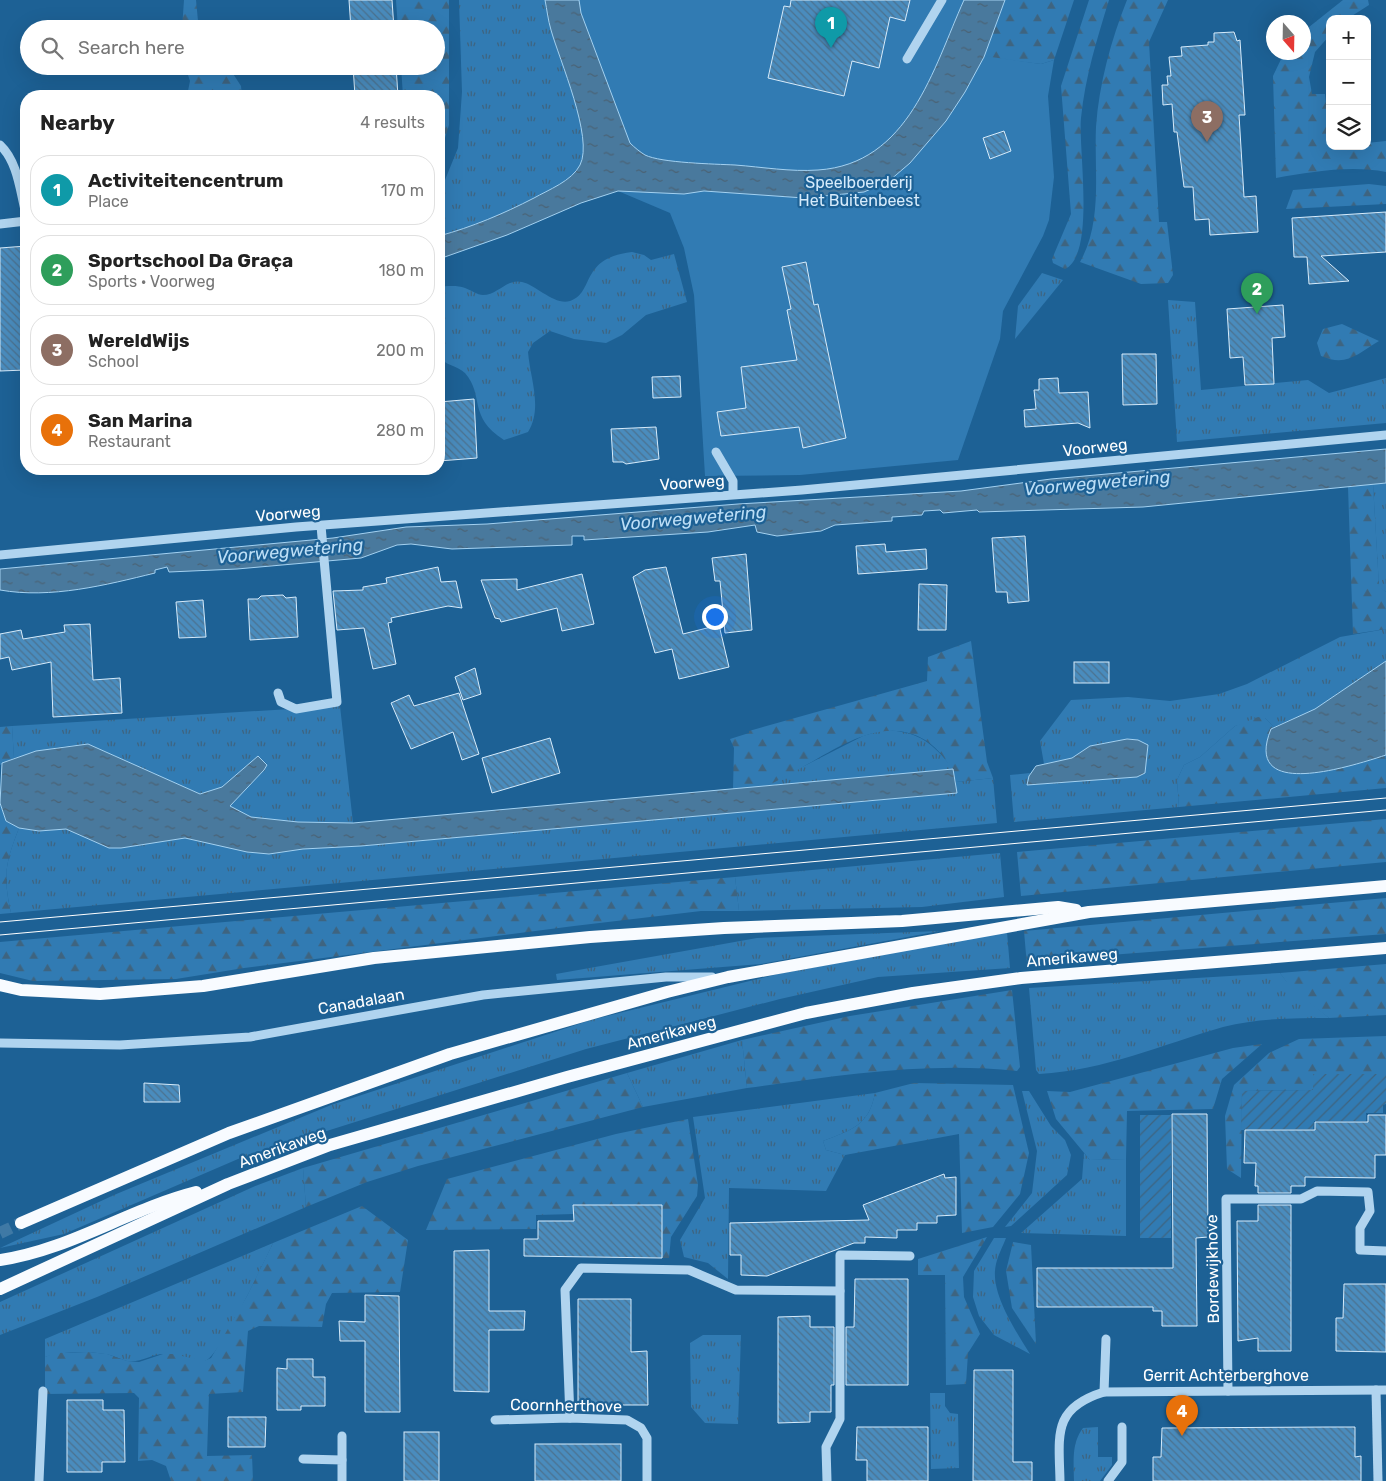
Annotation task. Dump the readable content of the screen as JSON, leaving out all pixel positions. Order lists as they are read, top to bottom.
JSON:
{
  "streets": {
    "main road": ["Amerikaweg"],
    "street": [
      "Voorweg",
      "Canadalaan",
      "Bordewijkhove",
      "Gerrit Achterberghove",
      "Coornherthove"
    ]
  },
  "crossings": [
    ["Amerikaweg", "Canadalaan"],
    ["Bordewijkhove", "Gerrit Achterberghove"]
  ],
  "water": ["Voorwegwetering"],
  "parks": ["Speelboerderij Het Buitenbeest"],
  "north": "bottom",
  "page": {
    "pins": [
      "1",
      "3",
      "2",
      "4"
    ],
    "map_buttons": ["+", "−"],
    "search": "Search here",
    "heading": ["Nearby", "4 results"],
    "list": [
      {
        "mark": "1",
        "name": "Activiteitencentrum",
        "note": "Place",
        "value": "170 m"
      },
      {
        "mark": "2",
        "name": "Sportschool Da Graça",
        "note": "Sports · Voorweg",
        "value": "180 m"
      },
      {
        "mark": "3",
        "name": "WereldWijs",
        "note": "School",
        "value": "200 m"
      },
      {
        "mark": "4",
        "name": "San Marina",
        "note": "Restaurant",
        "value": "280 m"
      }
    ]
  }
}
